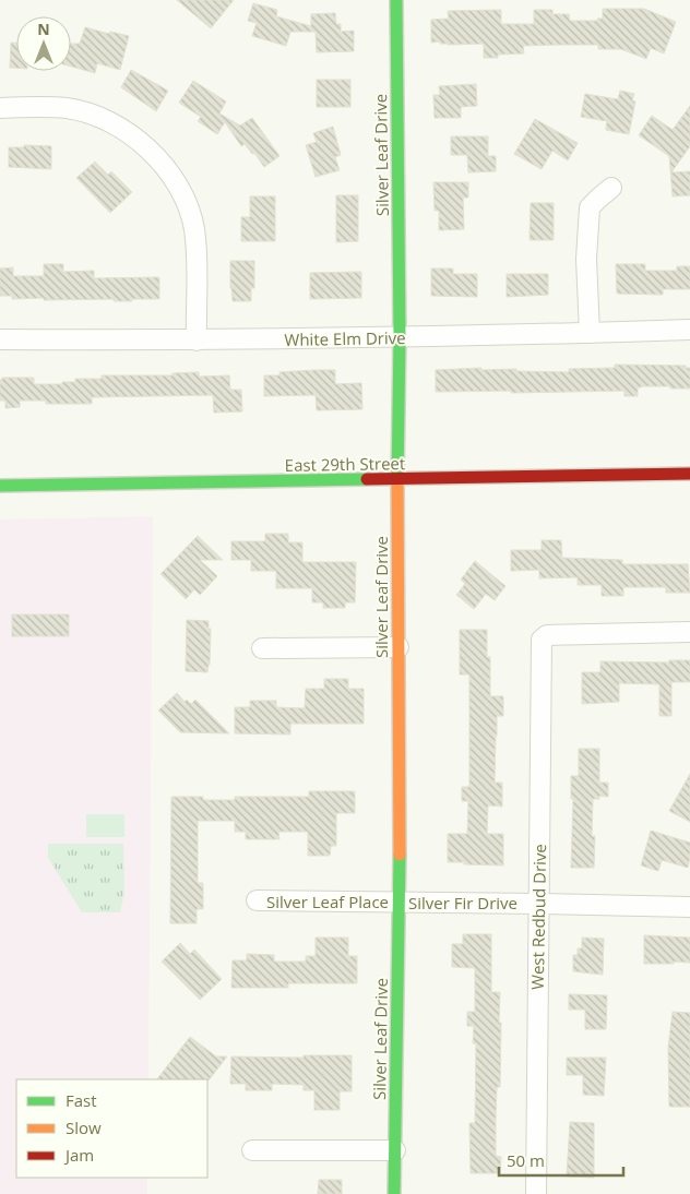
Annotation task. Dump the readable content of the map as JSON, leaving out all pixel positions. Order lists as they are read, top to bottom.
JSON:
{
  "streets": {
    "street": [
      "Silver Leaf Drive",
      "White Elm Drive",
      "East 29th Street",
      "Silver Leaf Place",
      "Silver Fir Drive",
      "West Redbud Drive"
    ]
  },
  "crossings": [
    ["Silver Leaf Drive", "White Elm Drive"],
    ["Silver Leaf Drive", "East 29th Street"],
    ["Silver Leaf Drive", "Silver Leaf Place"],
    ["Silver Leaf Drive", "Silver Fir Drive"],
    ["Silver Leaf Place", "Silver Fir Drive"],
    ["Silver Fir Drive", "West Redbud Drive"]
  ],
  "legend": ["Fast", "Slow", "Jam"],
  "scale_bar": "50 m",
  "north": "top"
}
